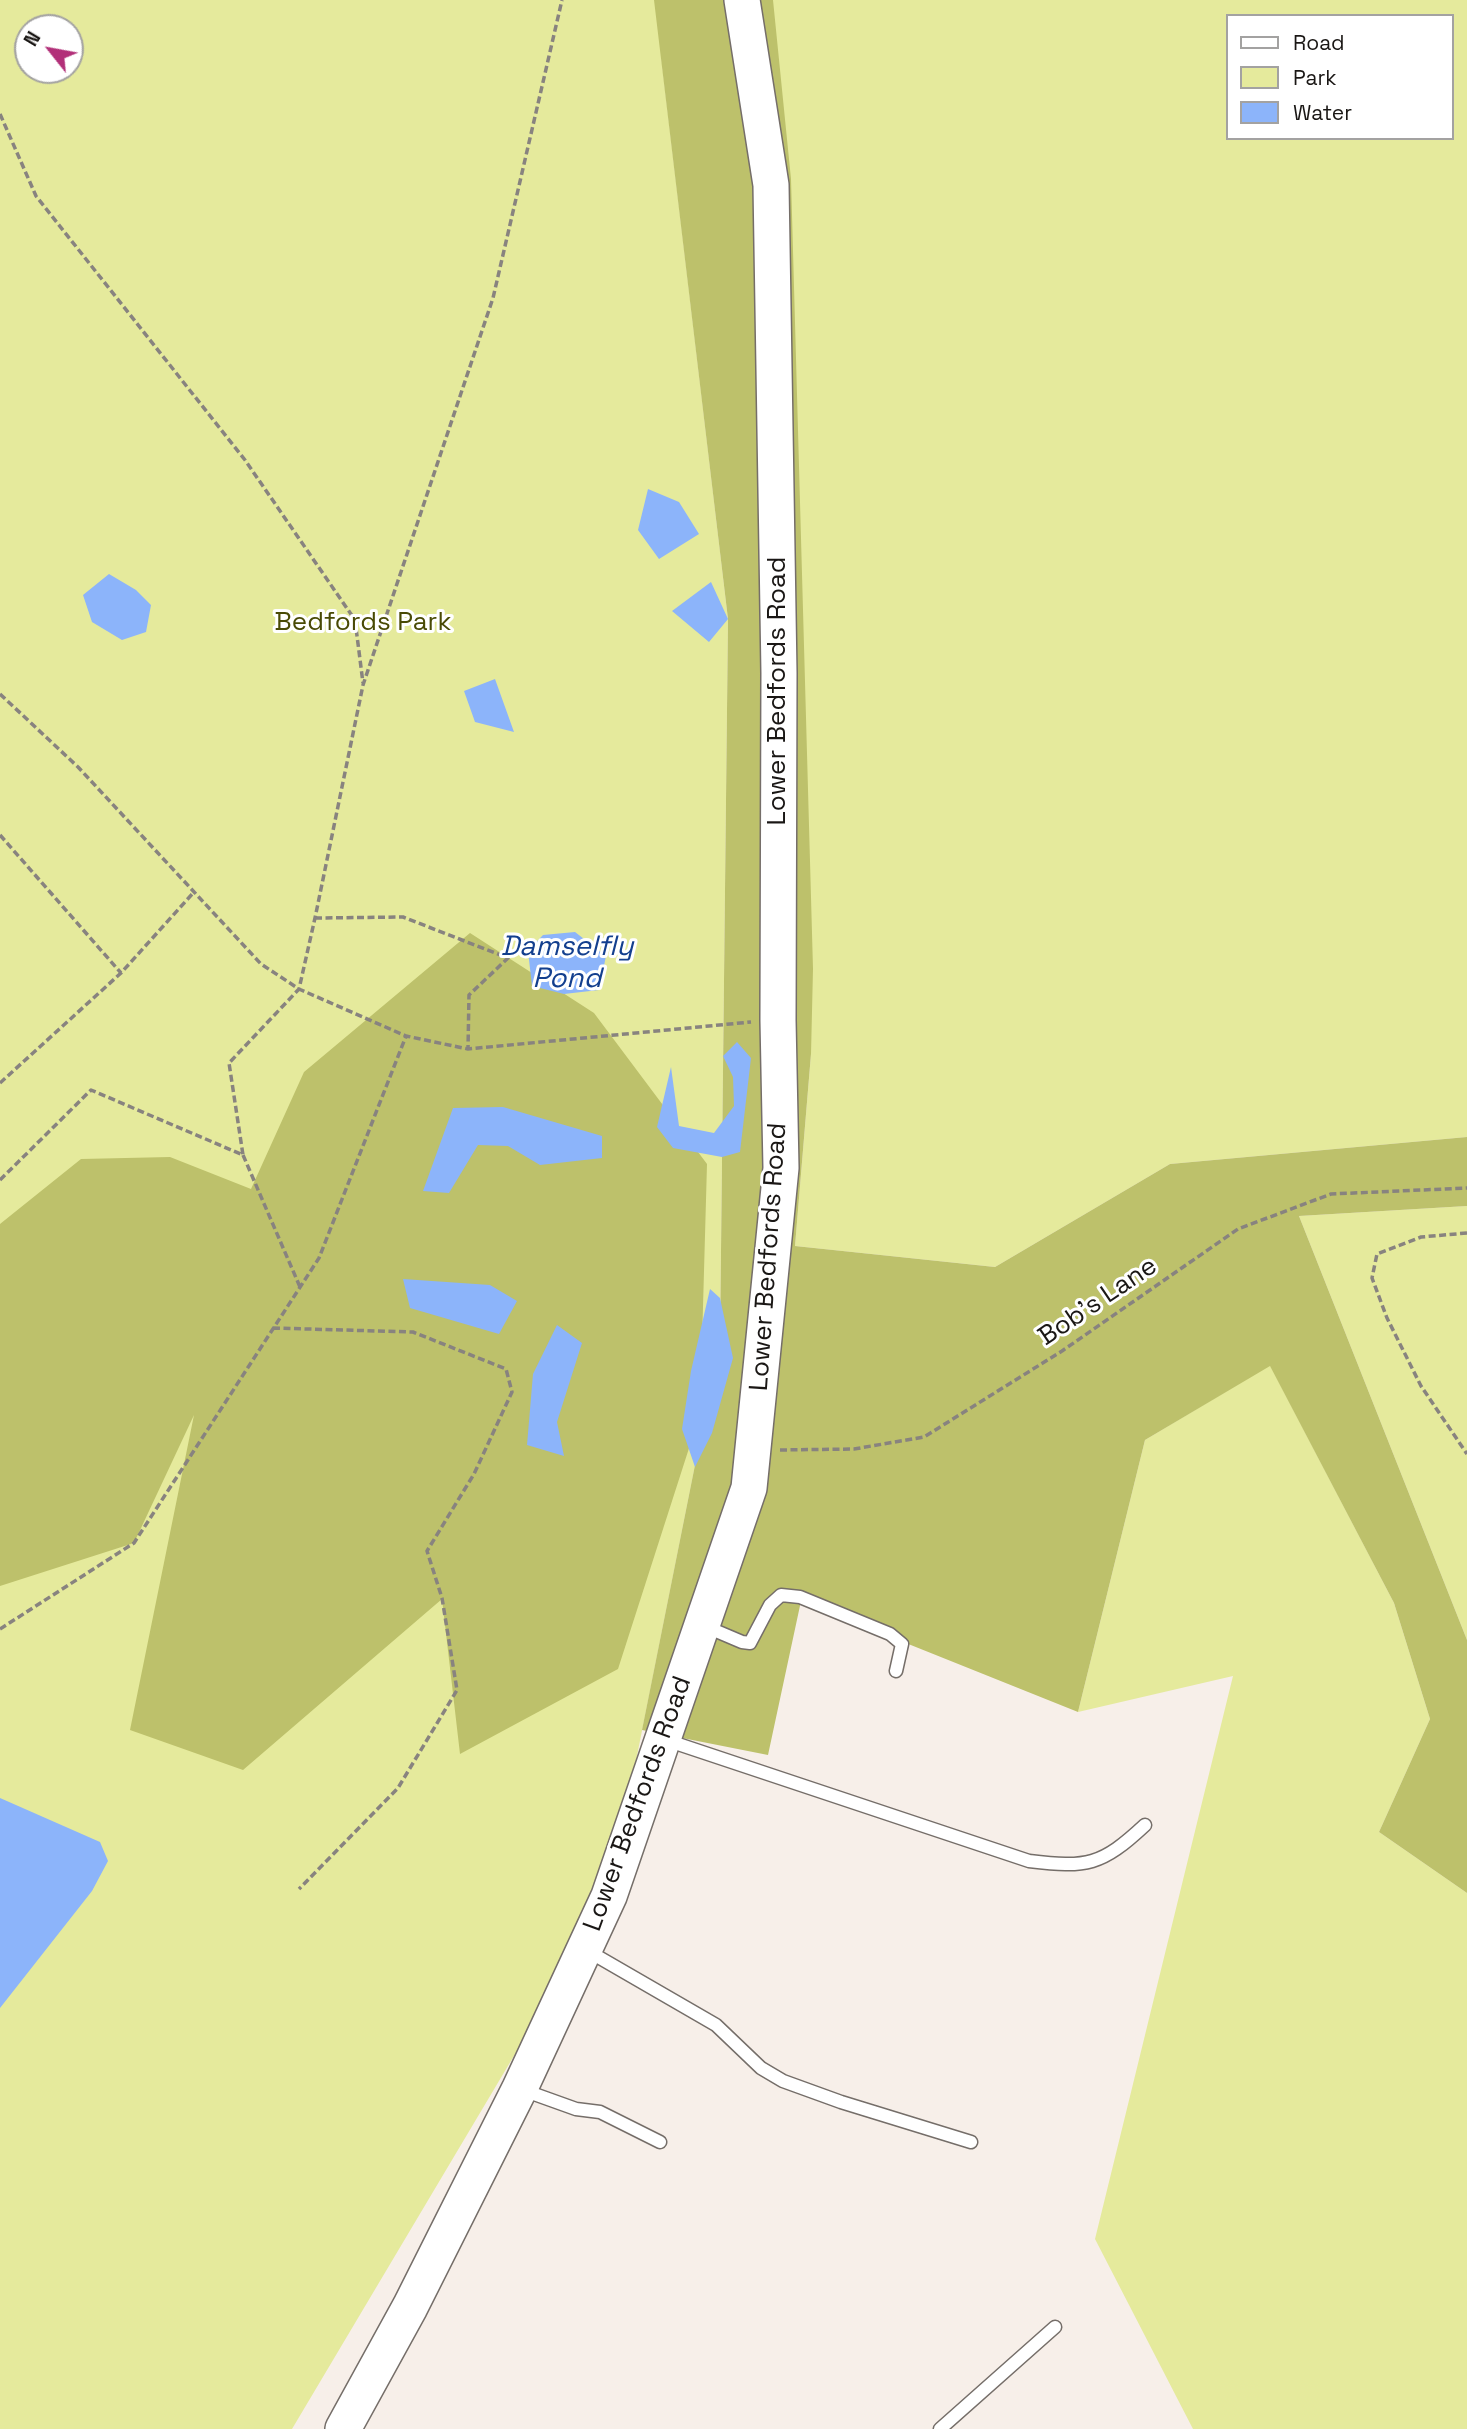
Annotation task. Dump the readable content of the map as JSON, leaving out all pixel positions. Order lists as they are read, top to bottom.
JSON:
{
  "streets": {
    "street": ["Lower Bedfords Road"],
    "path": ["Bob's Lane"]
  },
  "crossings": [
    ["Lower Bedfords Road", "Bob's Lane"]
  ],
  "water": ["Damselfly Pond"],
  "parks": ["Bedfords Park"],
  "legend": ["Road", "Park", "Water"],
  "north": "top left"
}
